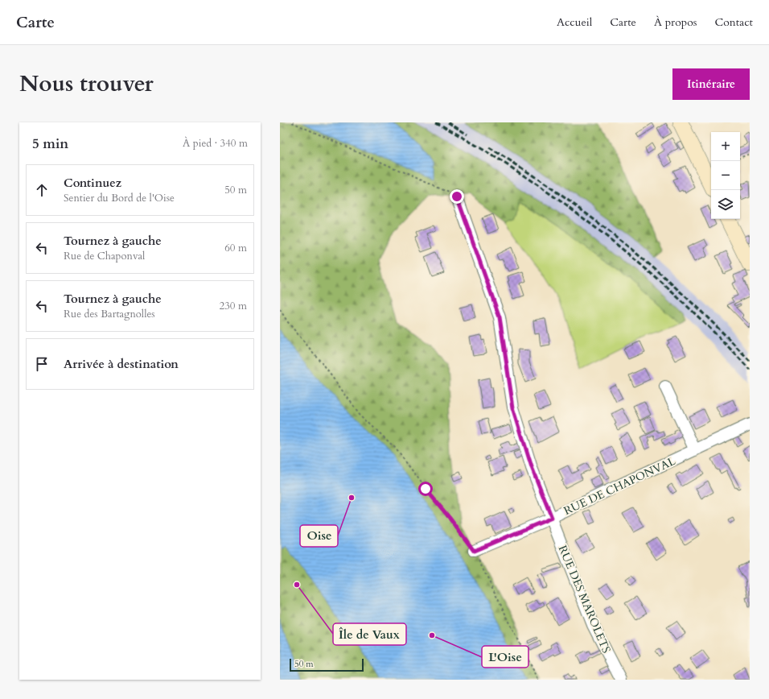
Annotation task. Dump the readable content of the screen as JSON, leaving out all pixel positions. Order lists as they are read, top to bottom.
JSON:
{
  "streets": {
    "street": ["RUE DE CHAPONVAL", "RUE DES MAROLETS"]
  },
  "crossings": [
    ["RUE DE CHAPONVAL", "RUE DES MAROLETS"]
  ],
  "places": ["Oise", "Île de Vaux", "L'Oise"],
  "scale_bar": "50 m",
  "page": {
    "header": "Carte",
    "nav": [
      "Accueil",
      "Carte",
      "À propos",
      "Contact"
    ],
    "title": "Nous trouver",
    "buttons": "Itinéraire",
    "heading": ["5 min", "À pied · 340 m"],
    "map_buttons": ["+", "−"],
    "list": [
      ["Continuez", "Sentier du Bord de l'Oise", "50 m"],
      ["Tournez à gauche", "Rue de Chaponval", "60 m"],
      ["Tournez à gauche", "Rue des Bartagnolles", "230 m"],
      "Arrivée à destination"
    ],
    "scale": "50 m"
  }
}
